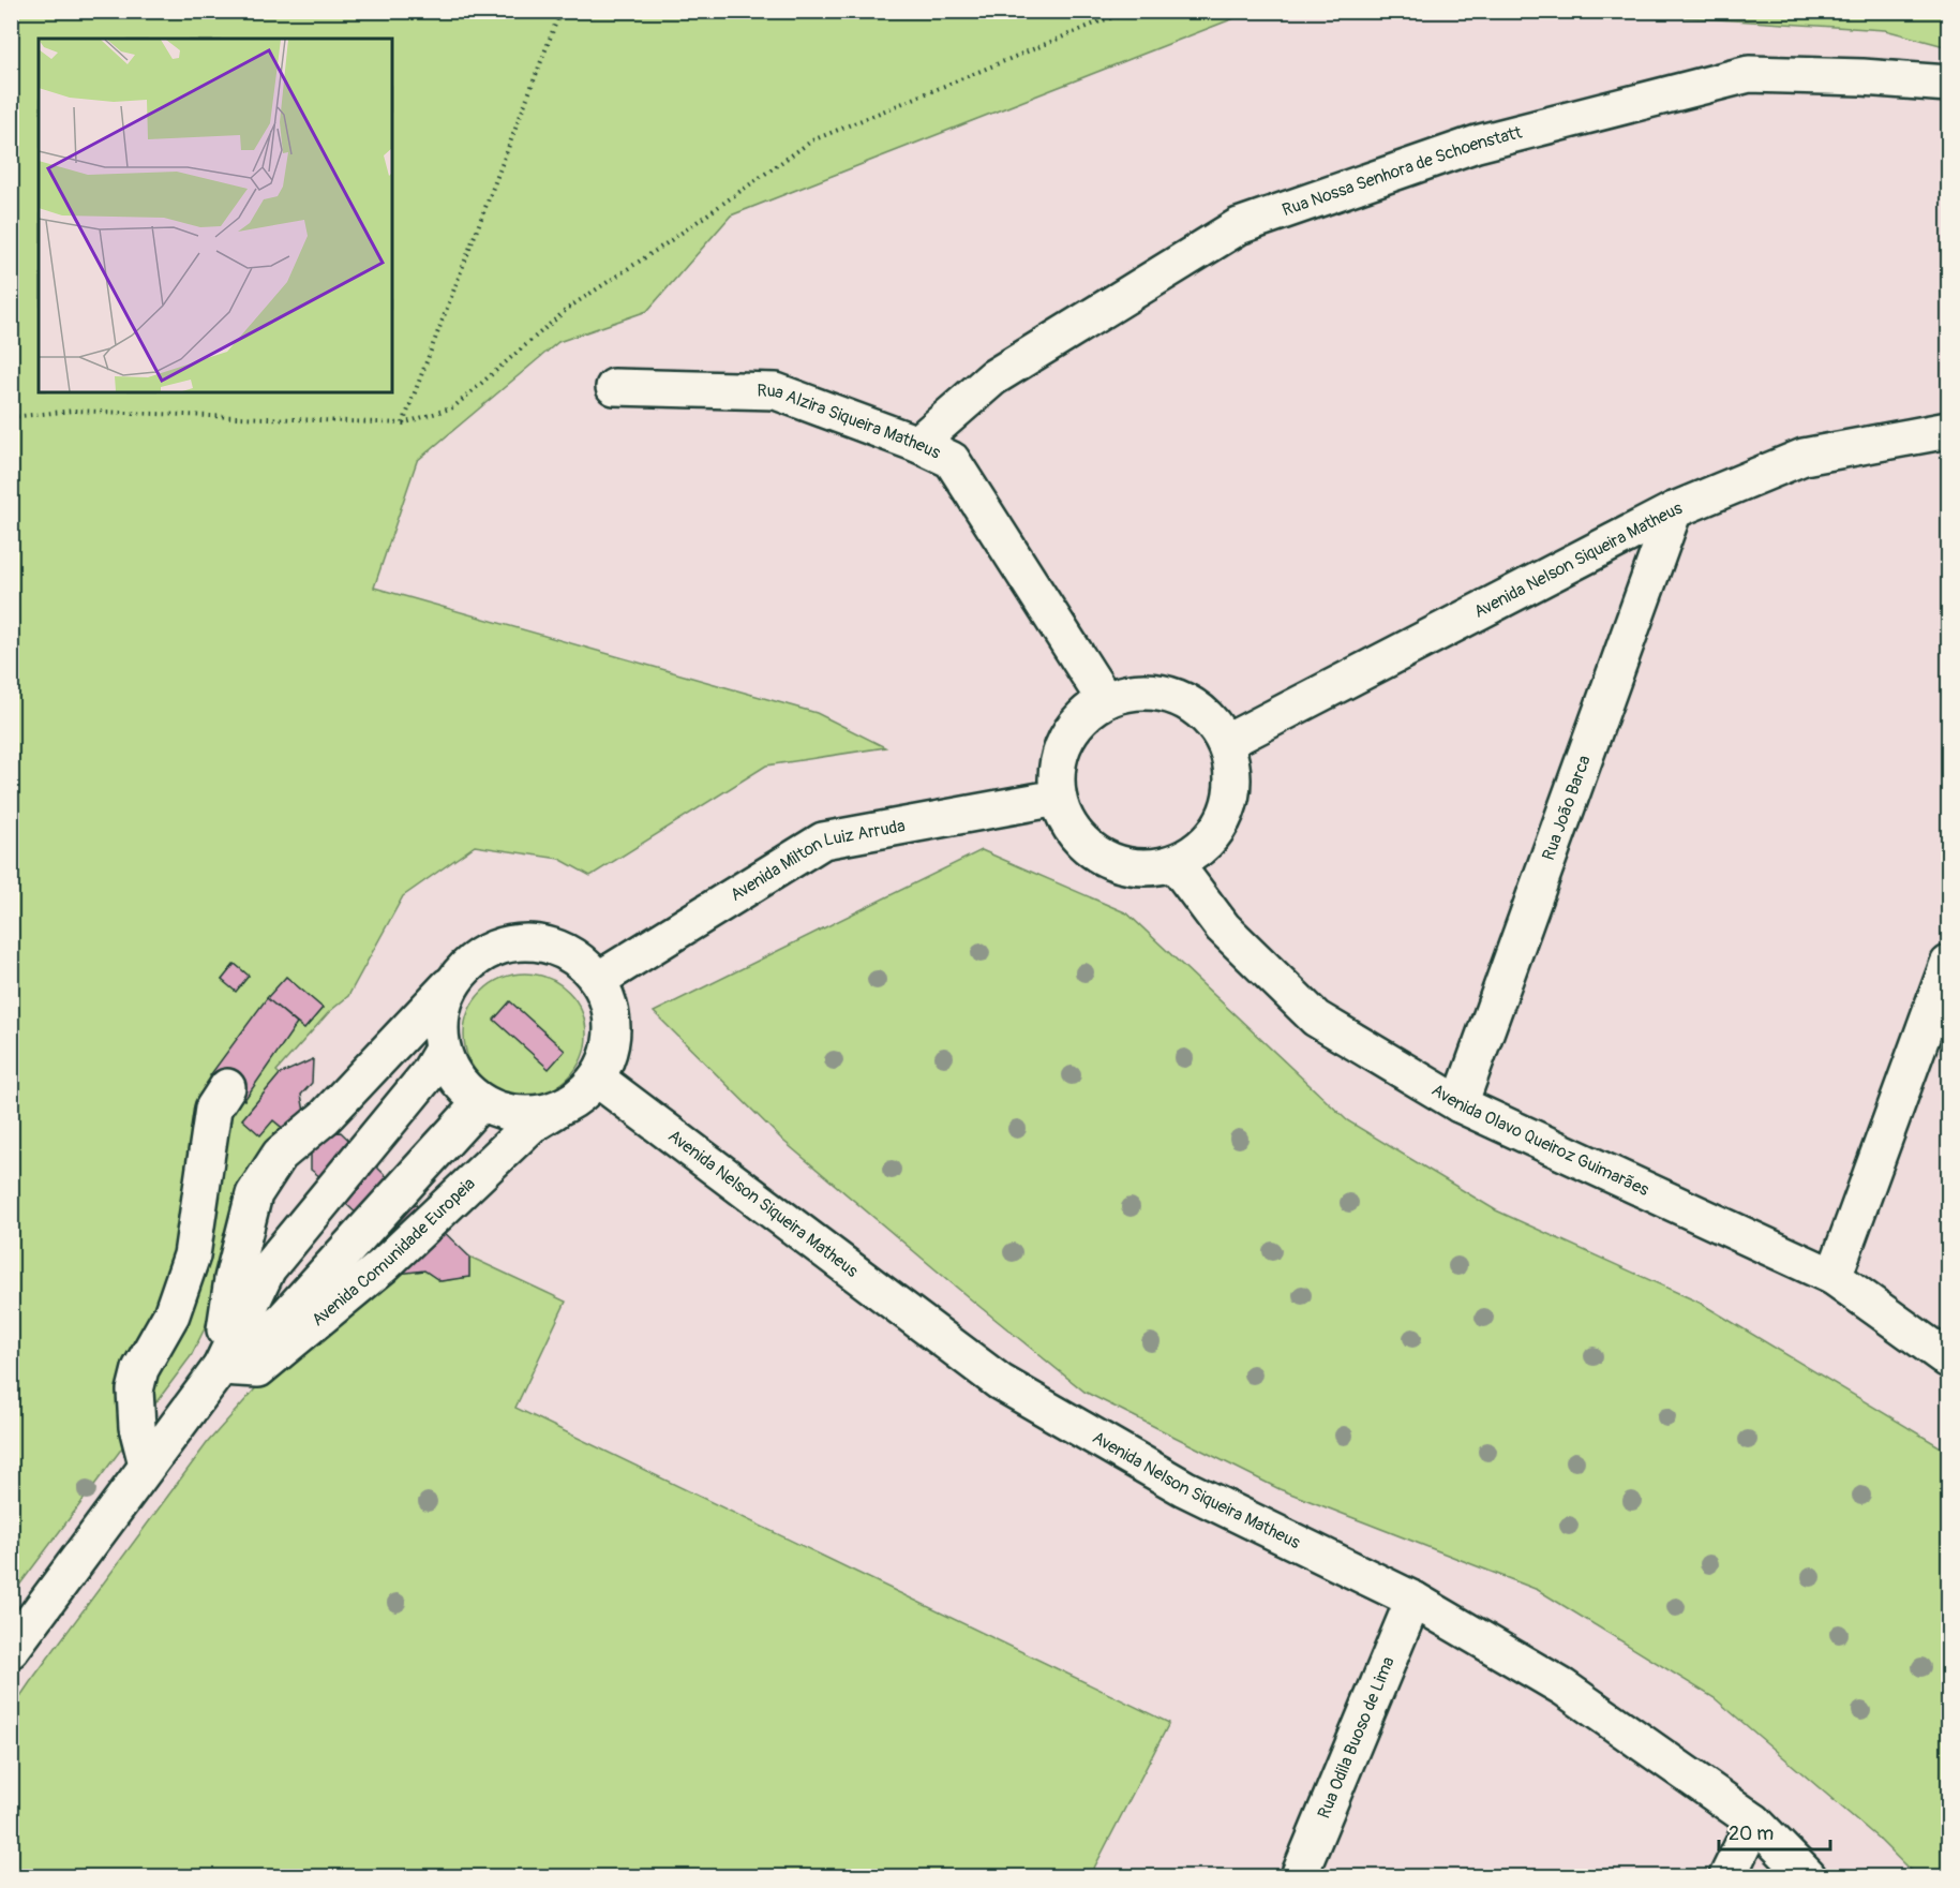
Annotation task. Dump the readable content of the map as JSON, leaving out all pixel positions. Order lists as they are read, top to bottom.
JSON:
{
  "streets": {
    "street": [
      "Rua Nossa Senhora de Schoenstatt",
      "Rua Alzira Siqueira Matheus",
      "Avenida Nelson Siqueira Matheus",
      "Rua João Barca",
      "Avenida Milton Luiz Arruda",
      "Avenida Olavo Queiroz Guimarães",
      "Avenida Comunidade Europeia",
      "Rua Odila Buoso de Lima"
    ]
  },
  "crossings": [
    ["Rua Nossa Senhora de Schoenstatt", "Rua Alzira Siqueira Matheus"],
    ["Rua Alzira Siqueira Matheus", "Avenida Nelson Siqueira Matheus"],
    ["Rua Alzira Siqueira Matheus", "Avenida Milton Luiz Arruda"],
    ["Rua Alzira Siqueira Matheus", "Avenida Olavo Queiroz Guimarães"],
    ["Avenida Nelson Siqueira Matheus", "Rua João Barca"],
    ["Avenida Nelson Siqueira Matheus", "Avenida Milton Luiz Arruda"],
    ["Avenida Nelson Siqueira Matheus", "Avenida Olavo Queiroz Guimarães"],
    ["Avenida Nelson Siqueira Matheus", "Avenida Comunidade Europeia"],
    ["Avenida Nelson Siqueira Matheus", "Rua Odila Buoso de Lima"],
    ["Rua João Barca", "Avenida Olavo Queiroz Guimarães"],
    ["Avenida Milton Luiz Arruda", "Avenida Olavo Queiroz Guimarães"],
    ["Avenida Milton Luiz Arruda", "Avenida Comunidade Europeia"]
  ],
  "scale_bar": "20 m"
}
